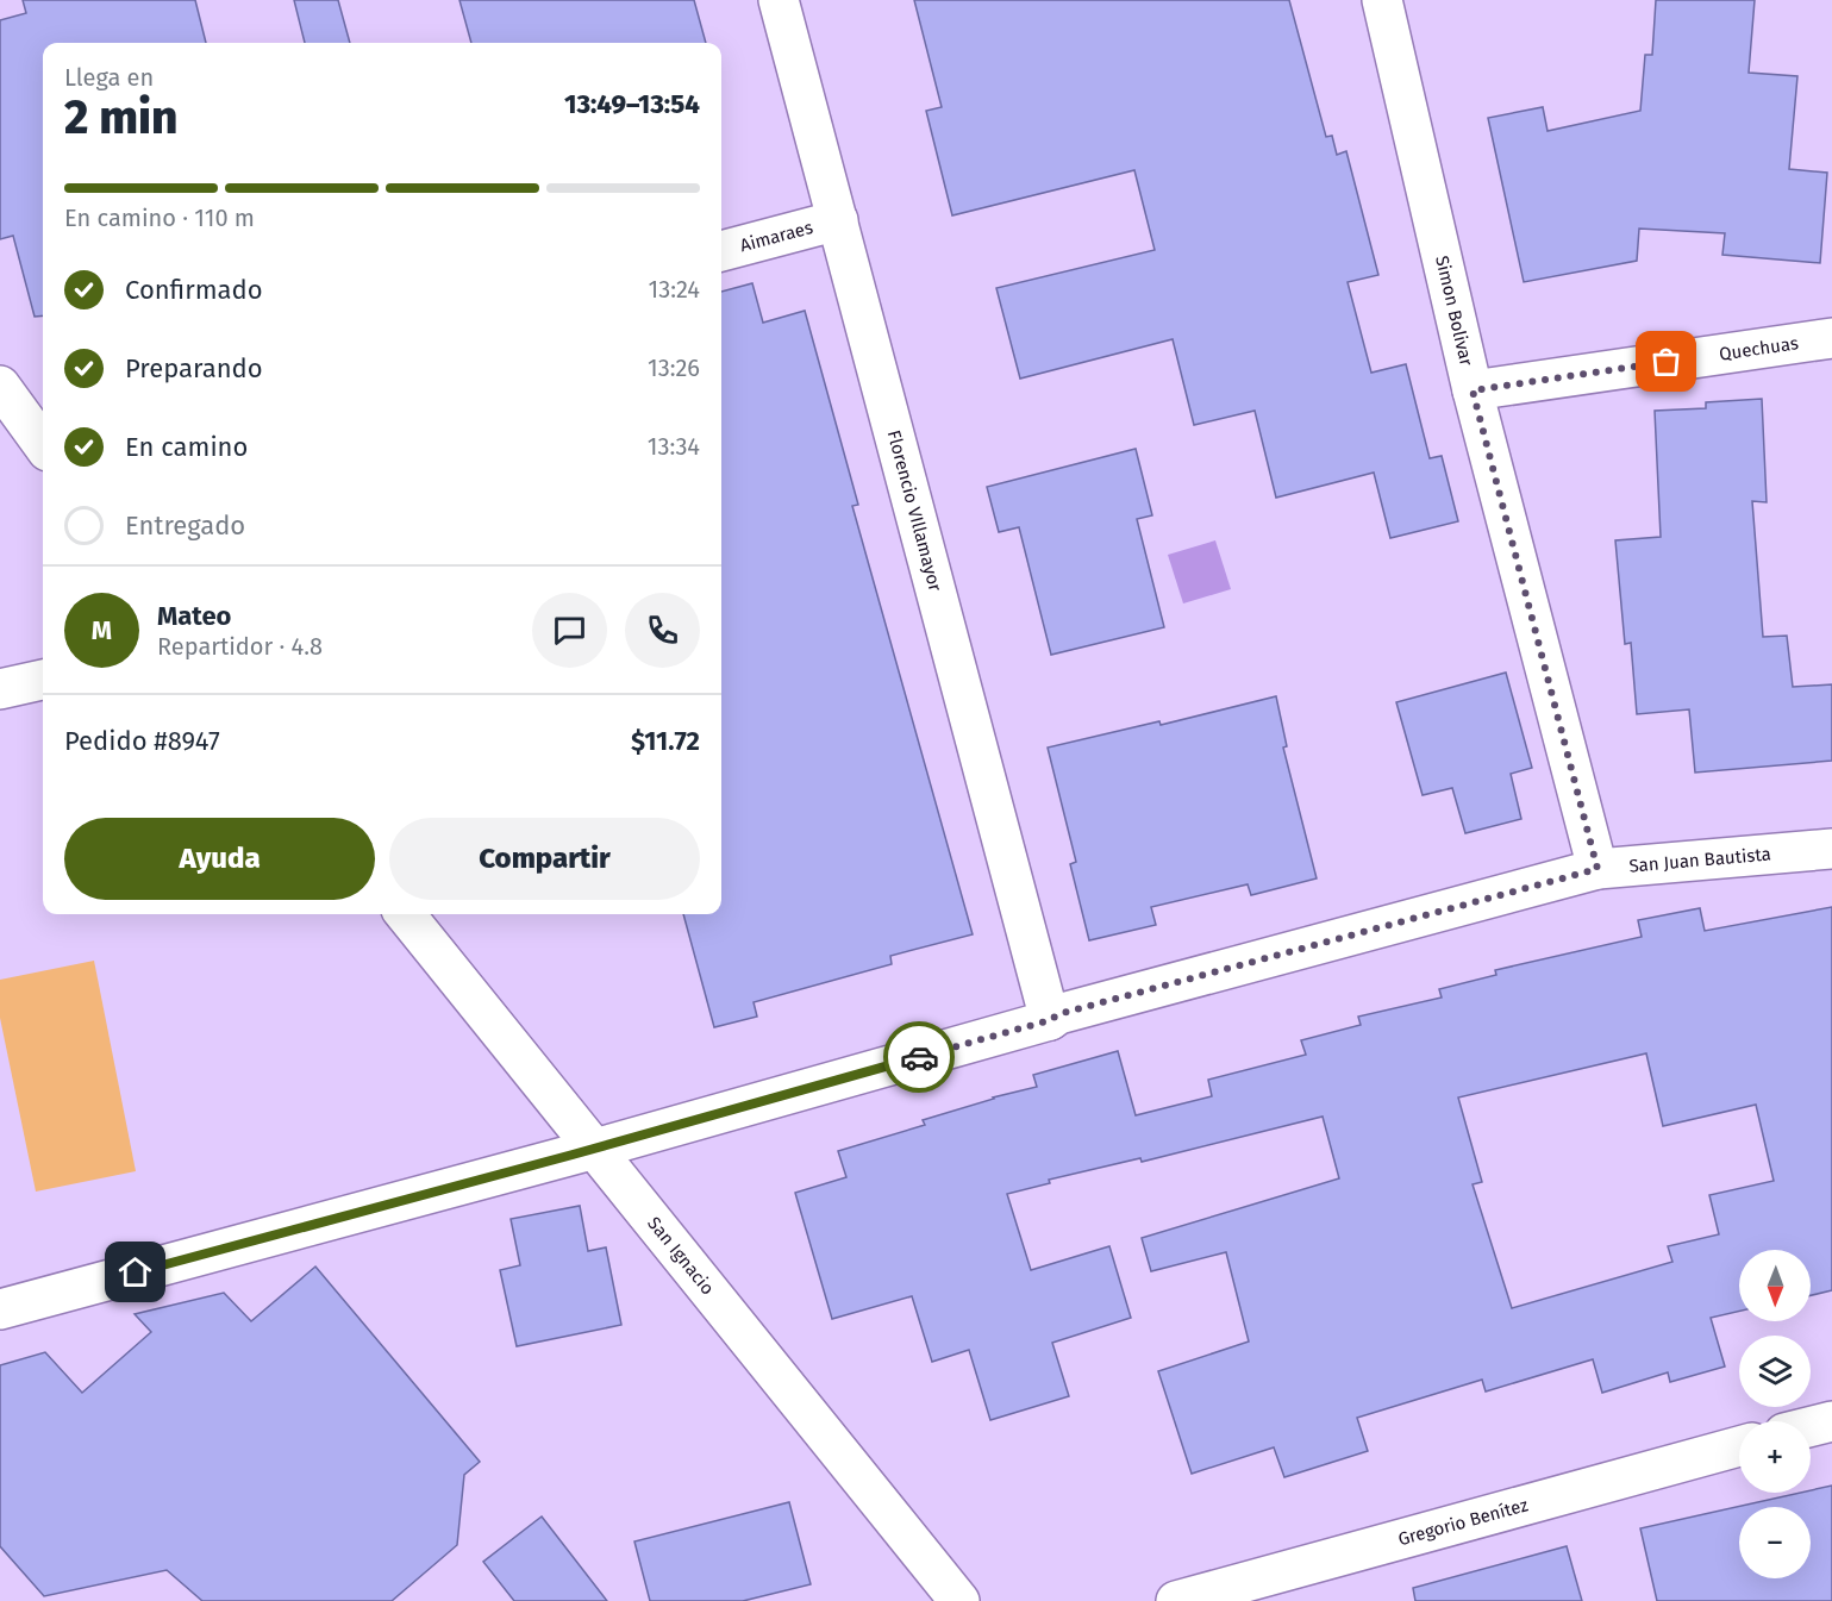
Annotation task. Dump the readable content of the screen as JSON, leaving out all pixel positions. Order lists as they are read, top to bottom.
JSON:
{
  "streets": {
    "street": [
      "Aimaraes",
      "Simon Bolivar",
      "Quechuas",
      "Florencio VIllamayor",
      "San Juan Bautista",
      "San Ignacio",
      "Gregorio Benítez"
    ]
  },
  "crossings": [
    ["Aimaraes", "Florencio VIllamayor"],
    ["Simon Bolivar", "Quechuas"],
    ["Simon Bolivar", "San Juan Bautista"],
    ["Florencio VIllamayor", "San Juan Bautista"],
    ["San Juan Bautista", "San Ignacio"]
  ],
  "north": "bottom",
  "page": {
    "heading": ["2 min", "Llega en", "13:49–13:54"],
    "panel": [
      "Mateo",
      "Repartidor · 4.8",
      "Pedido #8947",
      "$11.72"
    ],
    "bar": "En camino · 110 m",
    "list": [
      ["Confirmado", "13:24"],
      ["Preparando", "13:26"],
      ["En camino", "13:34"],
      "Entregado"
    ],
    "round": "M",
    "buttons": ["Ayuda", "Compartir"],
    "map_buttons": ["+", "−"]
  }
}
